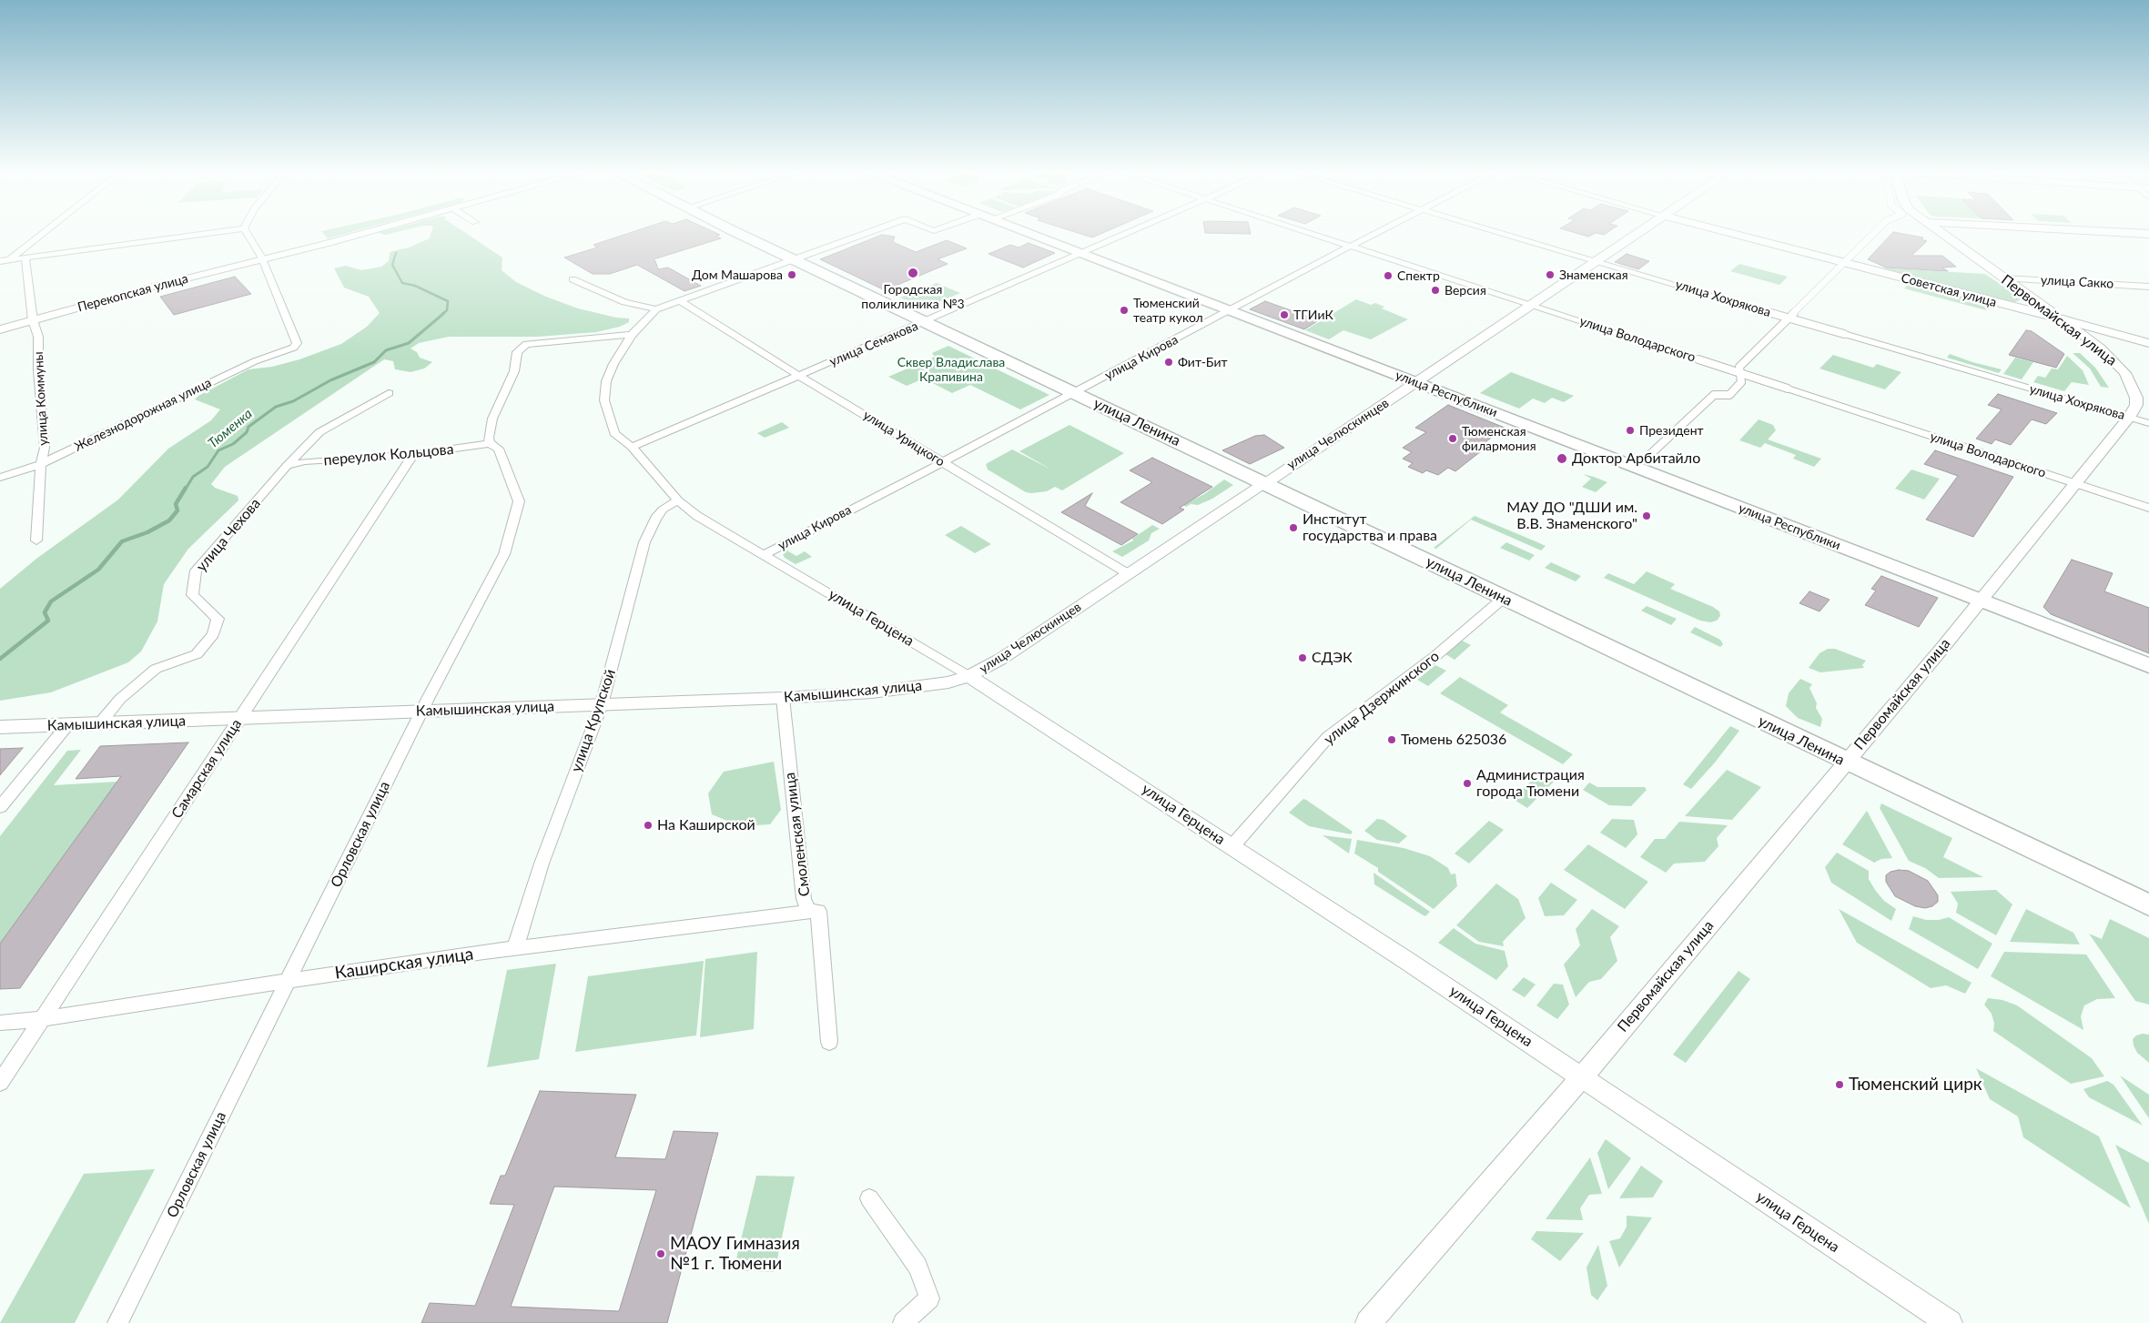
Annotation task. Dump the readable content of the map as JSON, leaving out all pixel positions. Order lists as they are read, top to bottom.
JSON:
{
  "streets": {
    "main road": [
      "Советская улица",
      "Первомайская улица",
      "улица Республики",
      "улица Ленина",
      "улица Челюскинцев"
    ],
    "street": [
      "улица Сакко",
      "Перекопская улица",
      "улица Хохрякова",
      "улица Володарского",
      "улица Семакова",
      "улица Кирова",
      "улица Коммуны",
      "Железнодорожная улица",
      "улица Урицкого",
      "переулок Кольцова",
      "улица Чехова",
      "улица Герцена",
      "Камышинская улица",
      "улица Дзержинского",
      "улица Крупской",
      "Самарская улица",
      "Орловская улица",
      "Смоленская улица",
      "Каширская улица"
    ]
  },
  "crossings": [
    ["улица Сакко", "Первомайская улица"],
    ["Советская улица", "Первомайская улица"],
    ["Перекопская улица", "улица Коммуны"],
    ["Перекопская улица", "Железнодорожная улица"],
    ["улица Хохрякова", "Первомайская улица"],
    ["улица Хохрякова", "улица Челюскинцев"],
    ["Первомайская улица", "улица Володарского"],
    ["Первомайская улица", "улица Республики"],
    ["Первомайская улица", "улица Ленина"],
    ["Первомайская улица", "улица Герцена"],
    ["улица Володарского", "улица Кирова"],
    ["улица Володарского", "улица Челюскинцев"],
    ["улица Семакова", "улица Республики"],
    ["улица Семакова", "улица Ленина"],
    ["улица Семакова", "улица Урицкого"],
    ["улица Семакова", "улица Герцена"],
    ["улица Кирова", "улица Республики"],
    ["улица Кирова", "улица Ленина"],
    ["улица Кирова", "улица Урицкого"],
    ["улица Кирова", "улица Герцена"],
    ["улица Республики", "улица Челюскинцев"],
    ["улица Коммуны", "Железнодорожная улица"],
    ["улица Ленина", "улица Челюскинцев"],
    ["улица Ленина", "улица Дзержинского"],
    ["улица Челюскинцев", "улица Урицкого"],
    ["улица Челюскинцев", "улица Герцена"],
    ["улица Челюскинцев", "Камышинская улица"],
    ["переулок Кольцова", "улица Чехова"],
    ["переулок Кольцова", "Самарская улица"],
    ["переулок Кольцова", "Орловская улица"],
    ["улица Чехова", "Камышинская улица"],
    ["улица Герцена", "Камышинская улица"],
    ["улица Герцена", "улица Дзержинского"],
    ["улица Герцена", "улица Крупской"],
    ["Камышинская улица", "улица Крупской"],
    ["Камышинская улица", "Самарская улица"],
    ["Камышинская улица", "Орловская улица"],
    ["Камышинская улица", "Смоленская улица"],
    ["улица Крупской", "Каширская улица"],
    ["Самарская улица", "Каширская улица"],
    ["Орловская улица", "Каширская улица"],
    ["Смоленская улица", "Каширская улица"]
  ],
  "water": ["Тюменка"],
  "parks": ["Сквер Владислава Крапивина"],
  "places": [
    "Городская поликлиника №3",
    "Дом Машарова",
    "Знаменская",
    "Спектр",
    "Версия",
    "Тюменский театр кукол",
    "ТГИиК",
    "Фит-Бит",
    "Президент",
    "Тюменская филармония",
    "Доктор Арбитайло",
    "МАУ ДО \"ДШИ им. В.В. Знаменского\"",
    "Институт государства и права",
    "СДЭК",
    "Тюмень 625036",
    "Администрация города Тюмени",
    "На Каширской",
    "Тюменский цирк",
    "МАОУ Гимназия №1 г. Тюмени"
  ]
}
